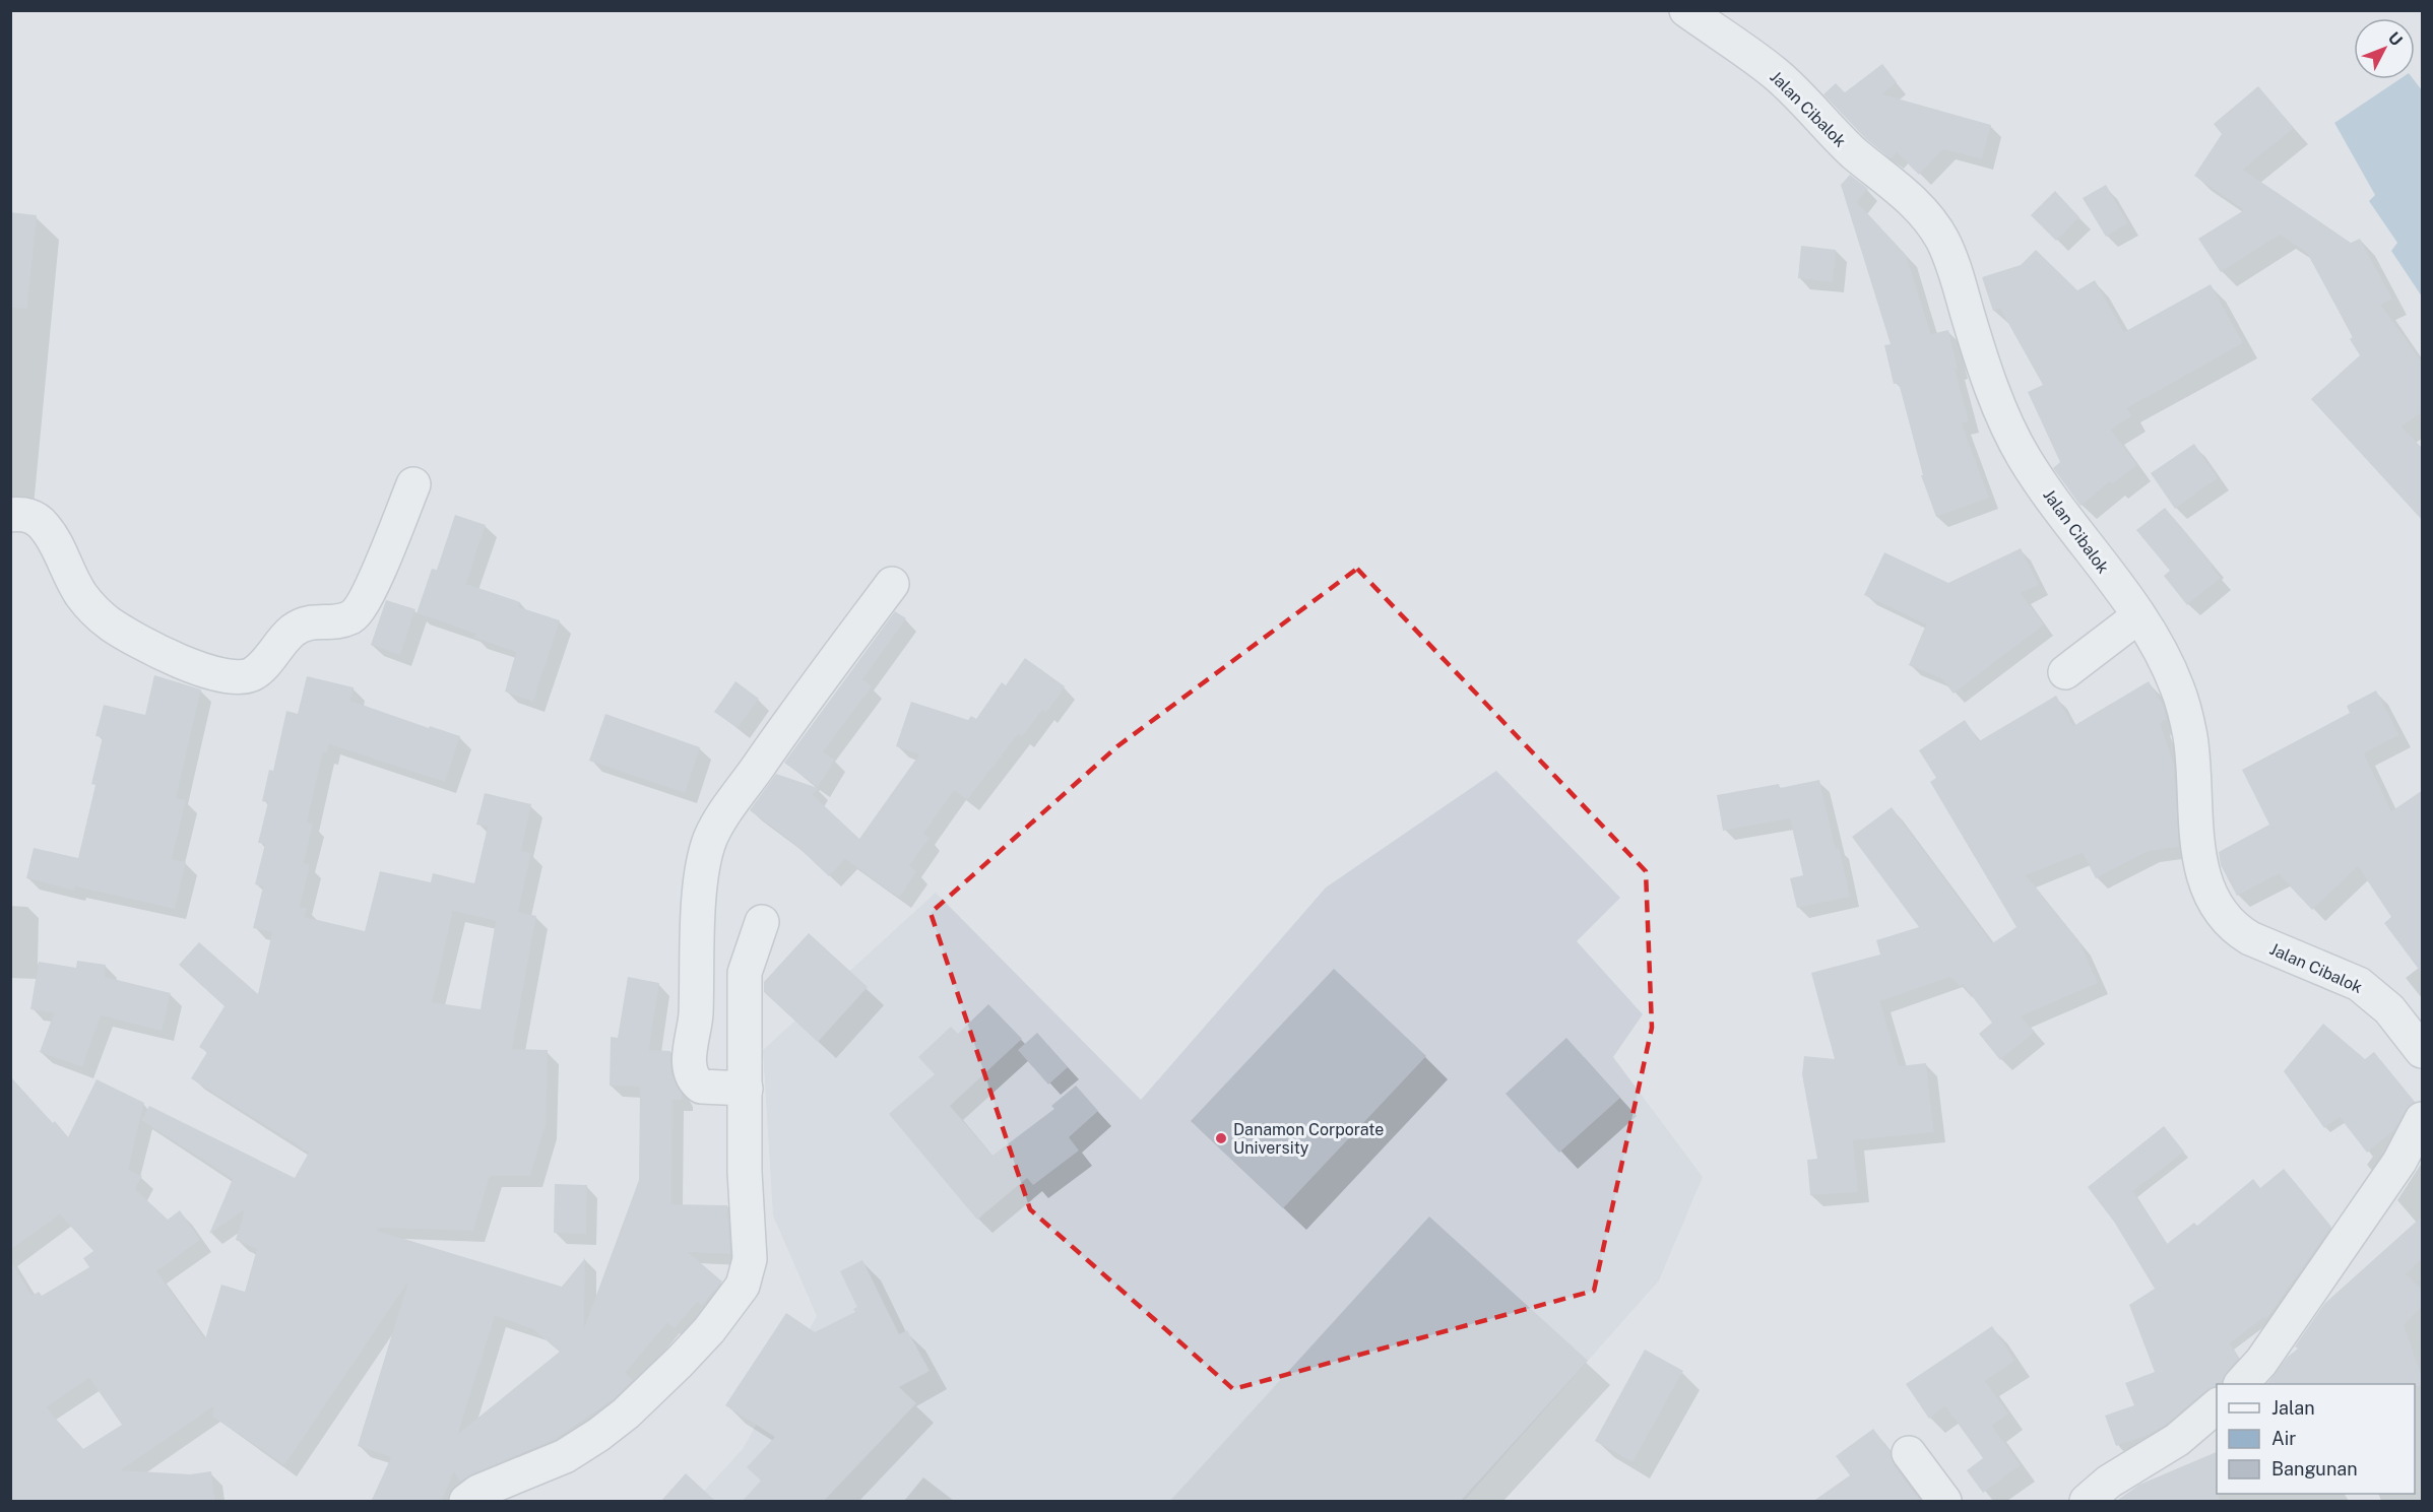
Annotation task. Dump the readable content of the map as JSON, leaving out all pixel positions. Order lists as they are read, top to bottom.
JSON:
{
  "streets": {
    "street": ["Jalan Cibalok"]
  },
  "places": ["Danamon Corporate University"],
  "legend": ["Jalan", "Air", "Bangunan"],
  "north": "top right"
}
